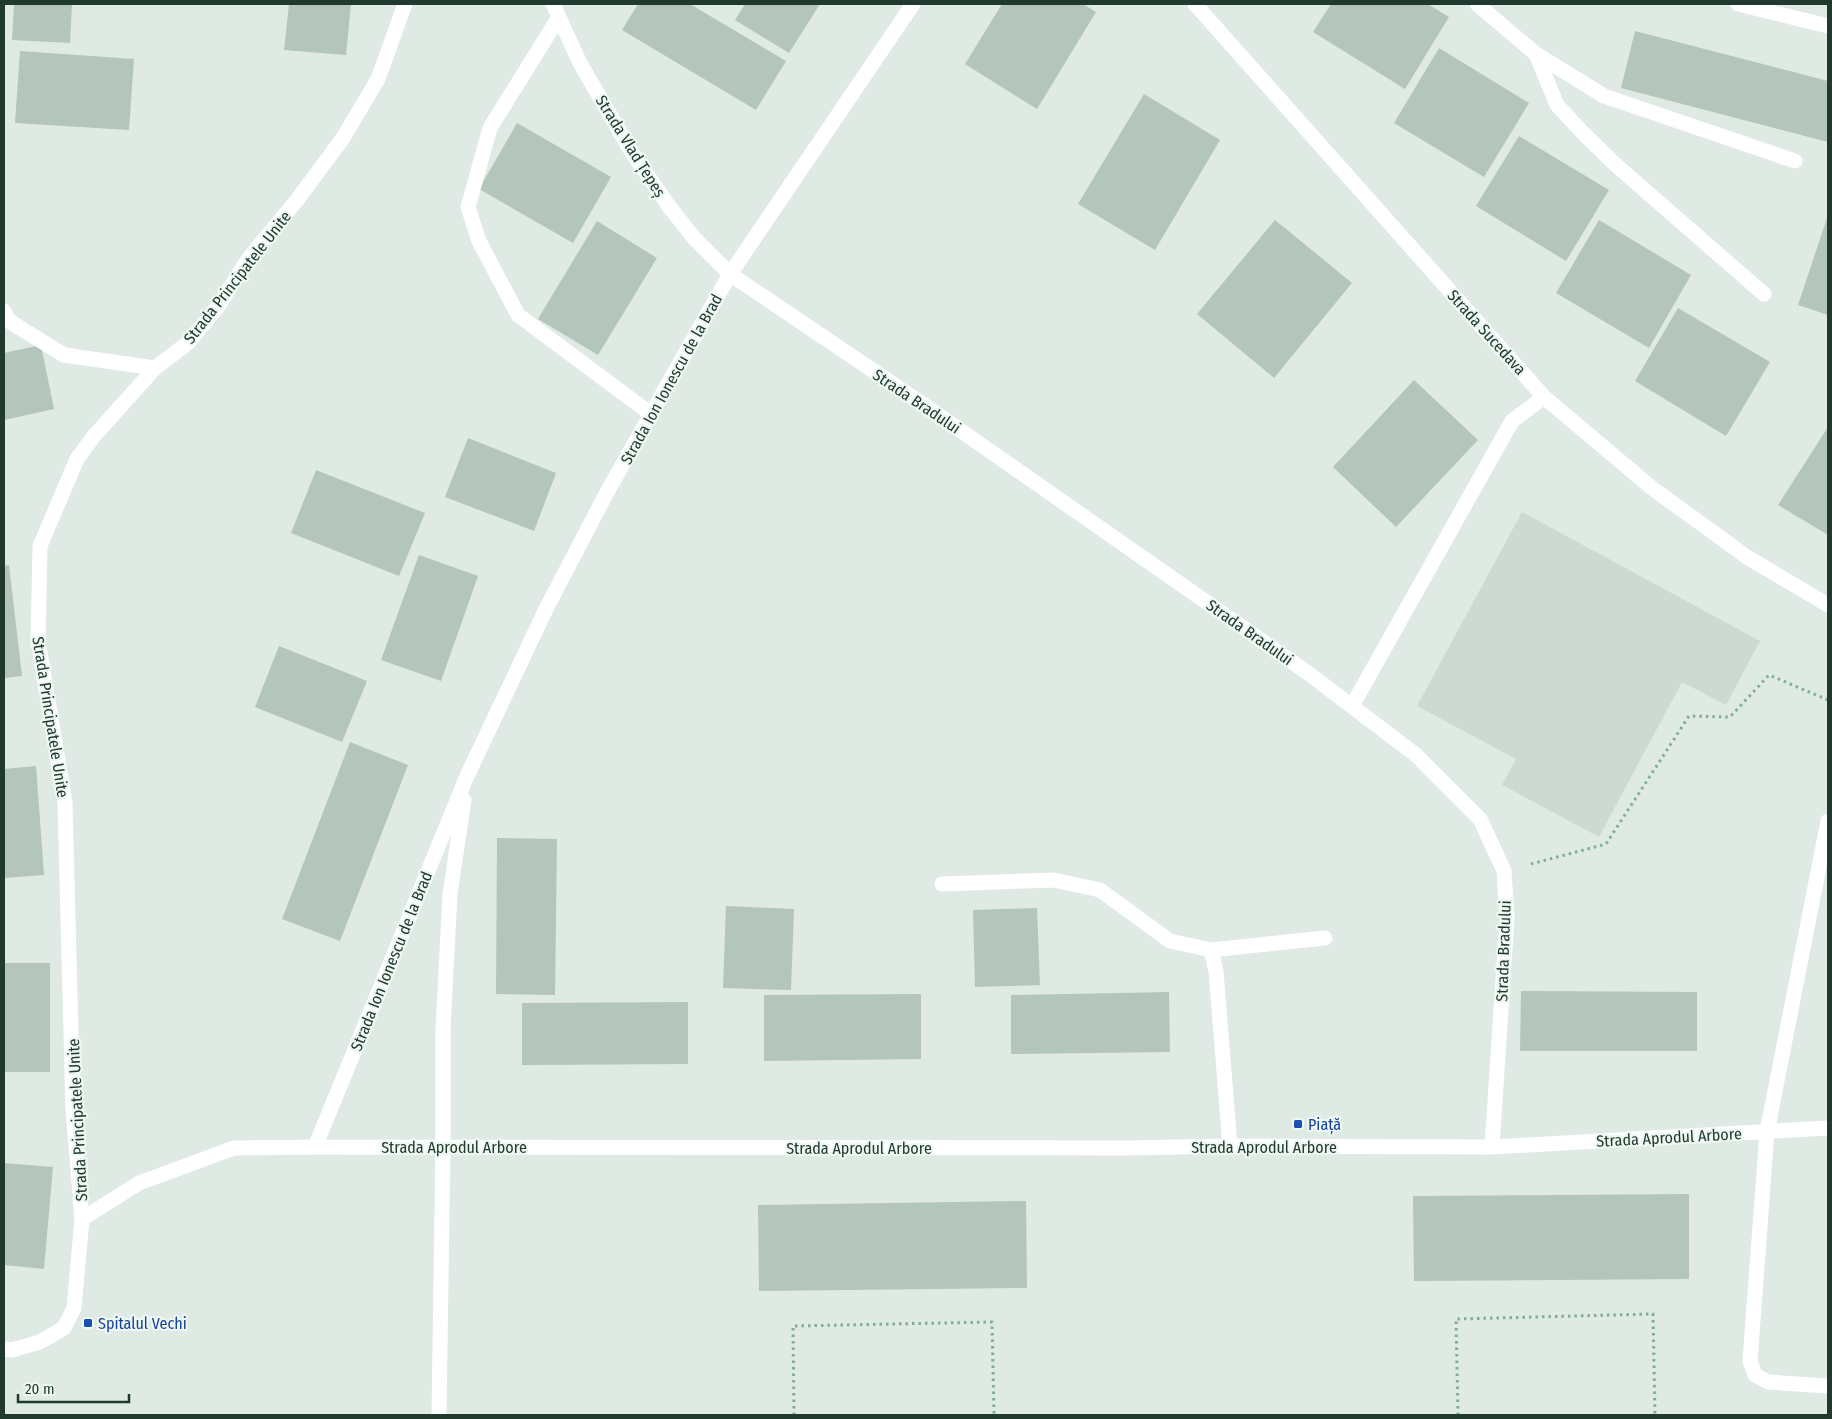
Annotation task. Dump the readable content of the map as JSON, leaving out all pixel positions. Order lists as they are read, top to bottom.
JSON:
{
  "streets": {
    "street": [
      "Strada Vlad Țepeș",
      "Strada Principatele Unite",
      "Strada Sucedava",
      "Strada Ion Ionescu de la Brad",
      "Strada Bradului",
      "Strada Aprodul Arbore"
    ]
  },
  "crossings": [
    ["Strada Vlad Țepeș", "Strada Ion Ionescu de la Brad"],
    ["Strada Vlad Țepeș", "Strada Bradului"],
    ["Strada Principatele Unite", "Strada Aprodul Arbore"],
    ["Strada Ion Ionescu de la Brad", "Strada Bradului"],
    ["Strada Ion Ionescu de la Brad", "Strada Aprodul Arbore"],
    ["Strada Bradului", "Strada Aprodul Arbore"]
  ],
  "places": {
    "transit": ["Piață", "Spitalul Vechi"]
  },
  "scale_bar": "20 m"
}
